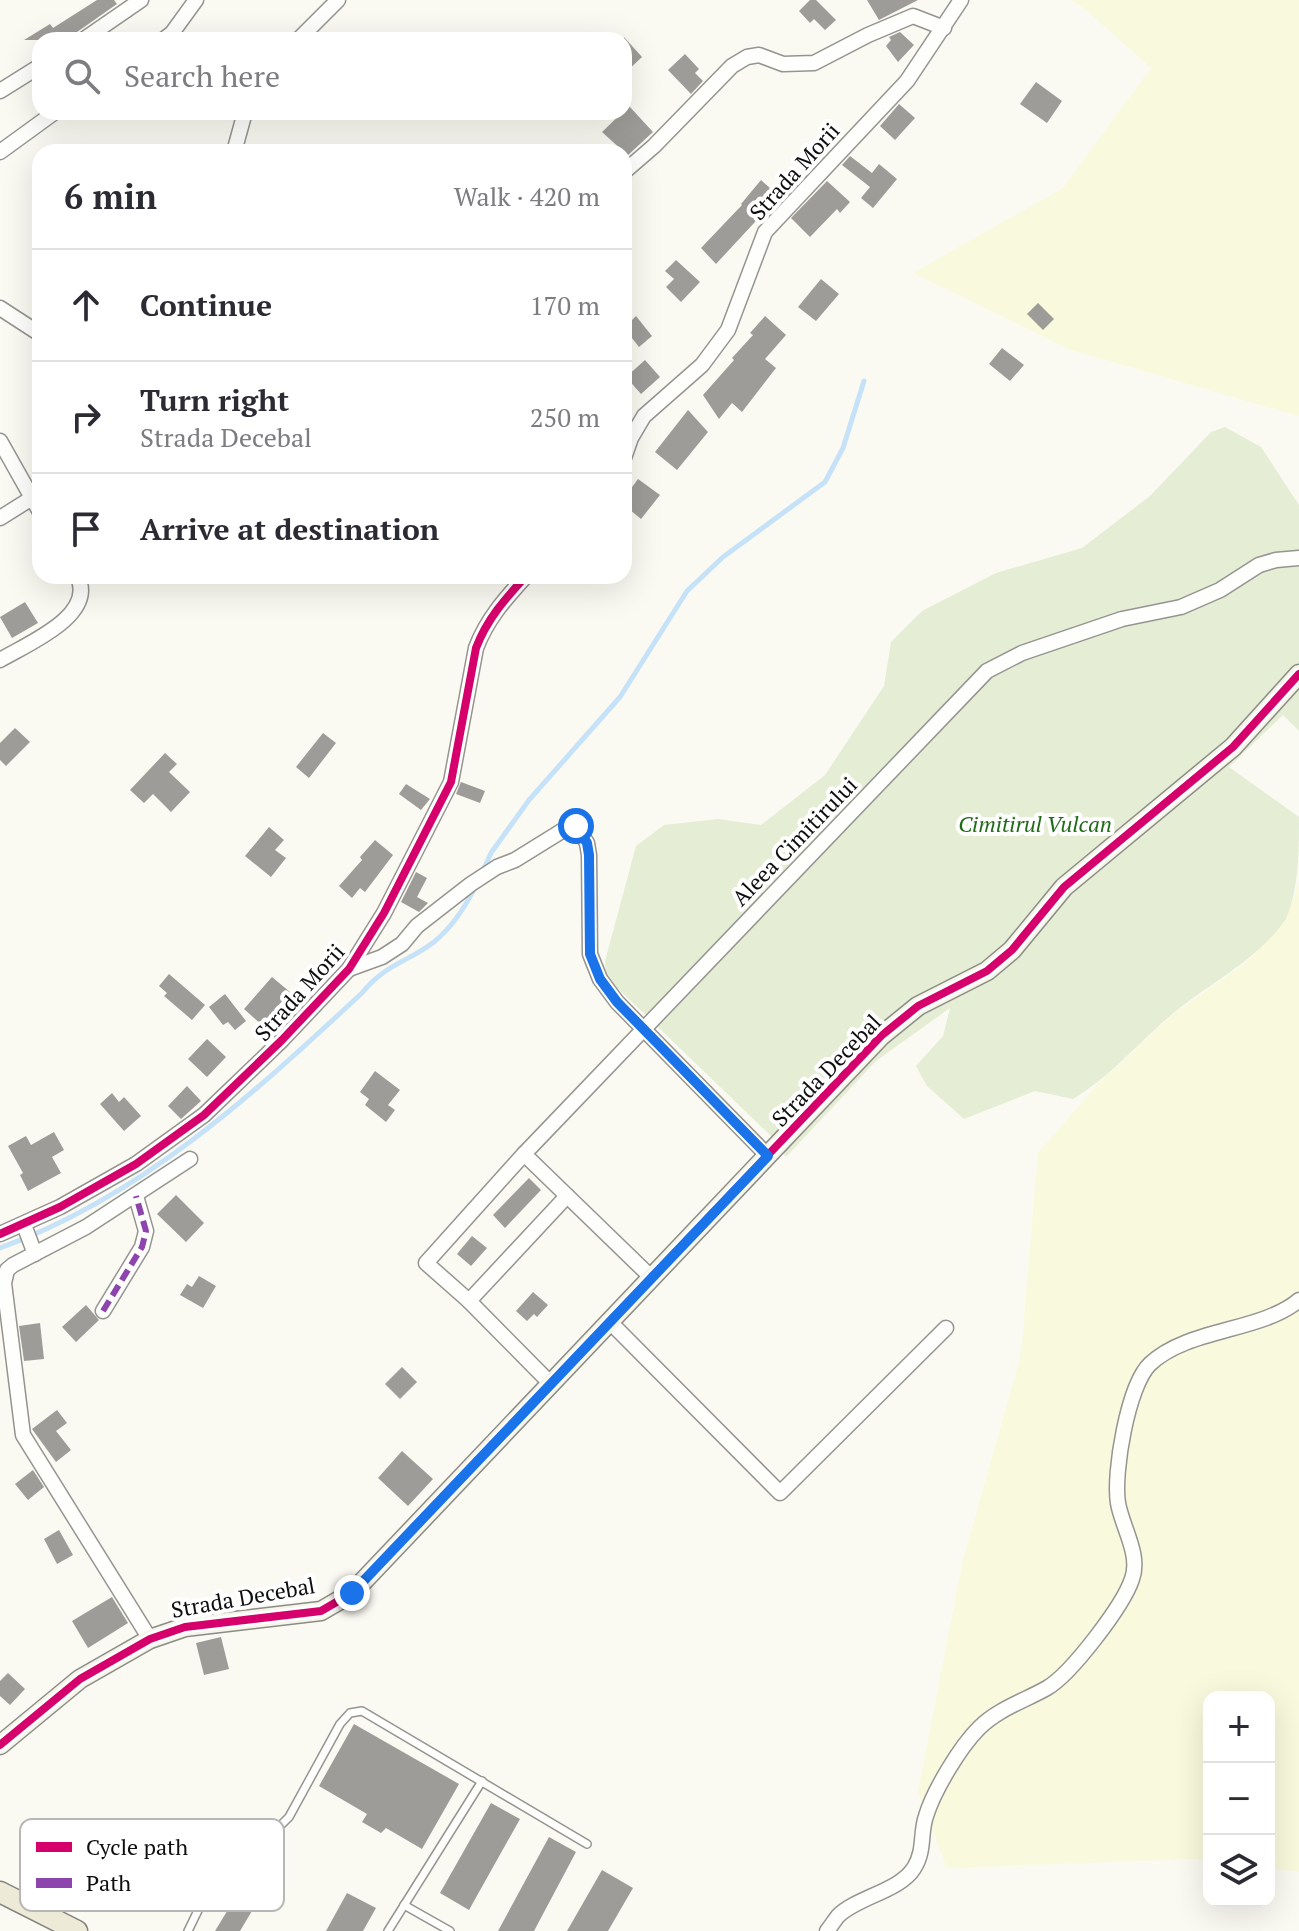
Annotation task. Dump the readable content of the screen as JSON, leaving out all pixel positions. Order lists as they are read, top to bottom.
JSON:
{
  "streets": {
    "street": ["Strada Morii", "Aleea Cimitirului", "Strada Decebal"]
  },
  "parks": ["Cimitirul Vulcan"],
  "legend": ["Cycle path", "Path"],
  "page": {
    "search": "Search here",
    "heading": ["6 min", "Walk · 420 m"],
    "list": [
      ["Continue", "170 m"],
      ["Turn right", "Strada Decebal", "250 m"],
      "Arrive at destination"
    ],
    "map_buttons": ["+", "−"]
  }
}
